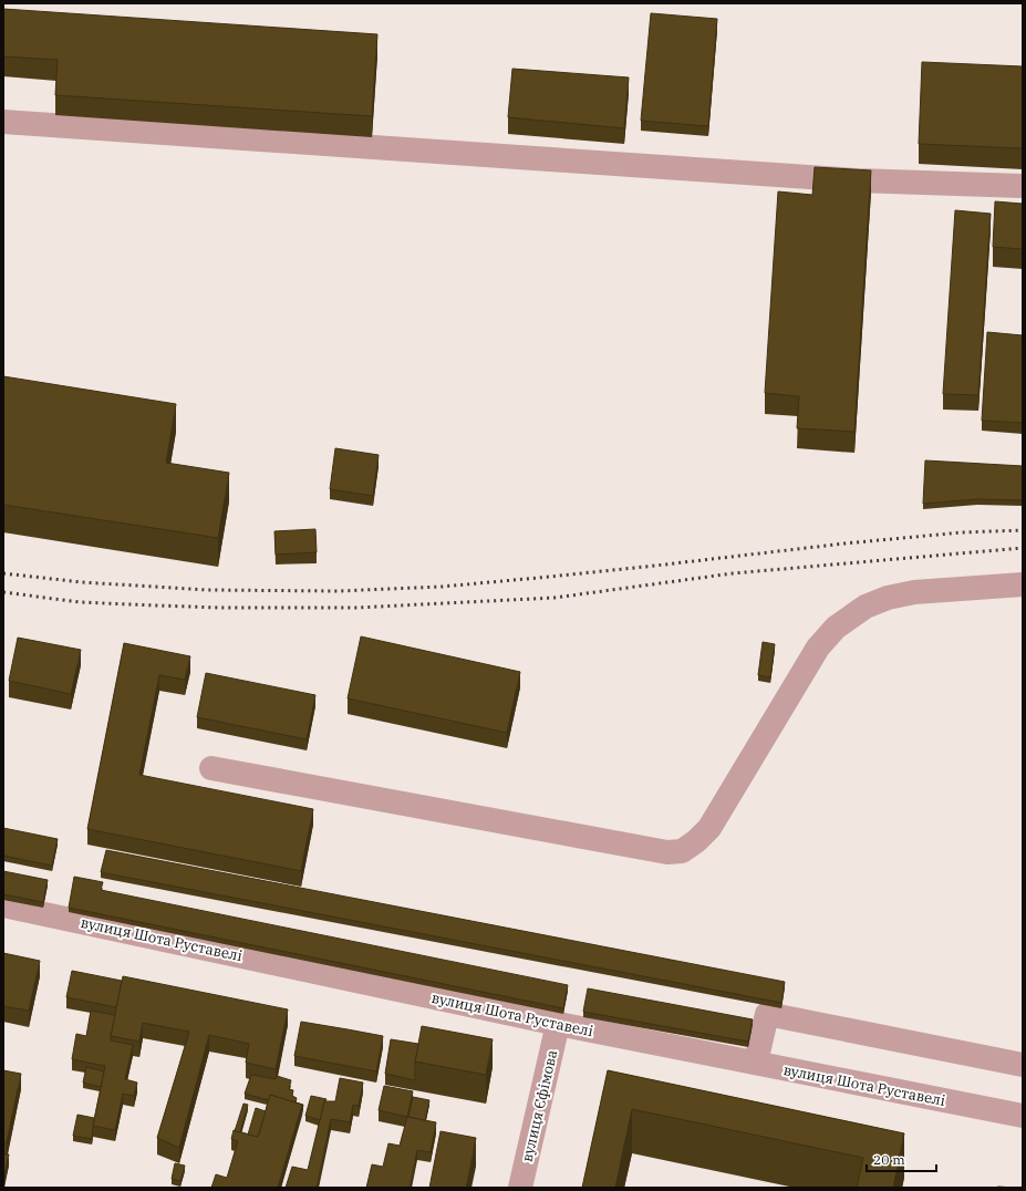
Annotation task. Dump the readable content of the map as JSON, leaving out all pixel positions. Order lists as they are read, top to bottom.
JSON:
{
  "streets": {
    "street": ["вулиця Шота Руставелі", "вулиця Єфімова"]
  },
  "crossings": [
    ["вулиця Шота Руставелі", "вулиця Єфімова"]
  ],
  "scale_bar": "20 m"
}
